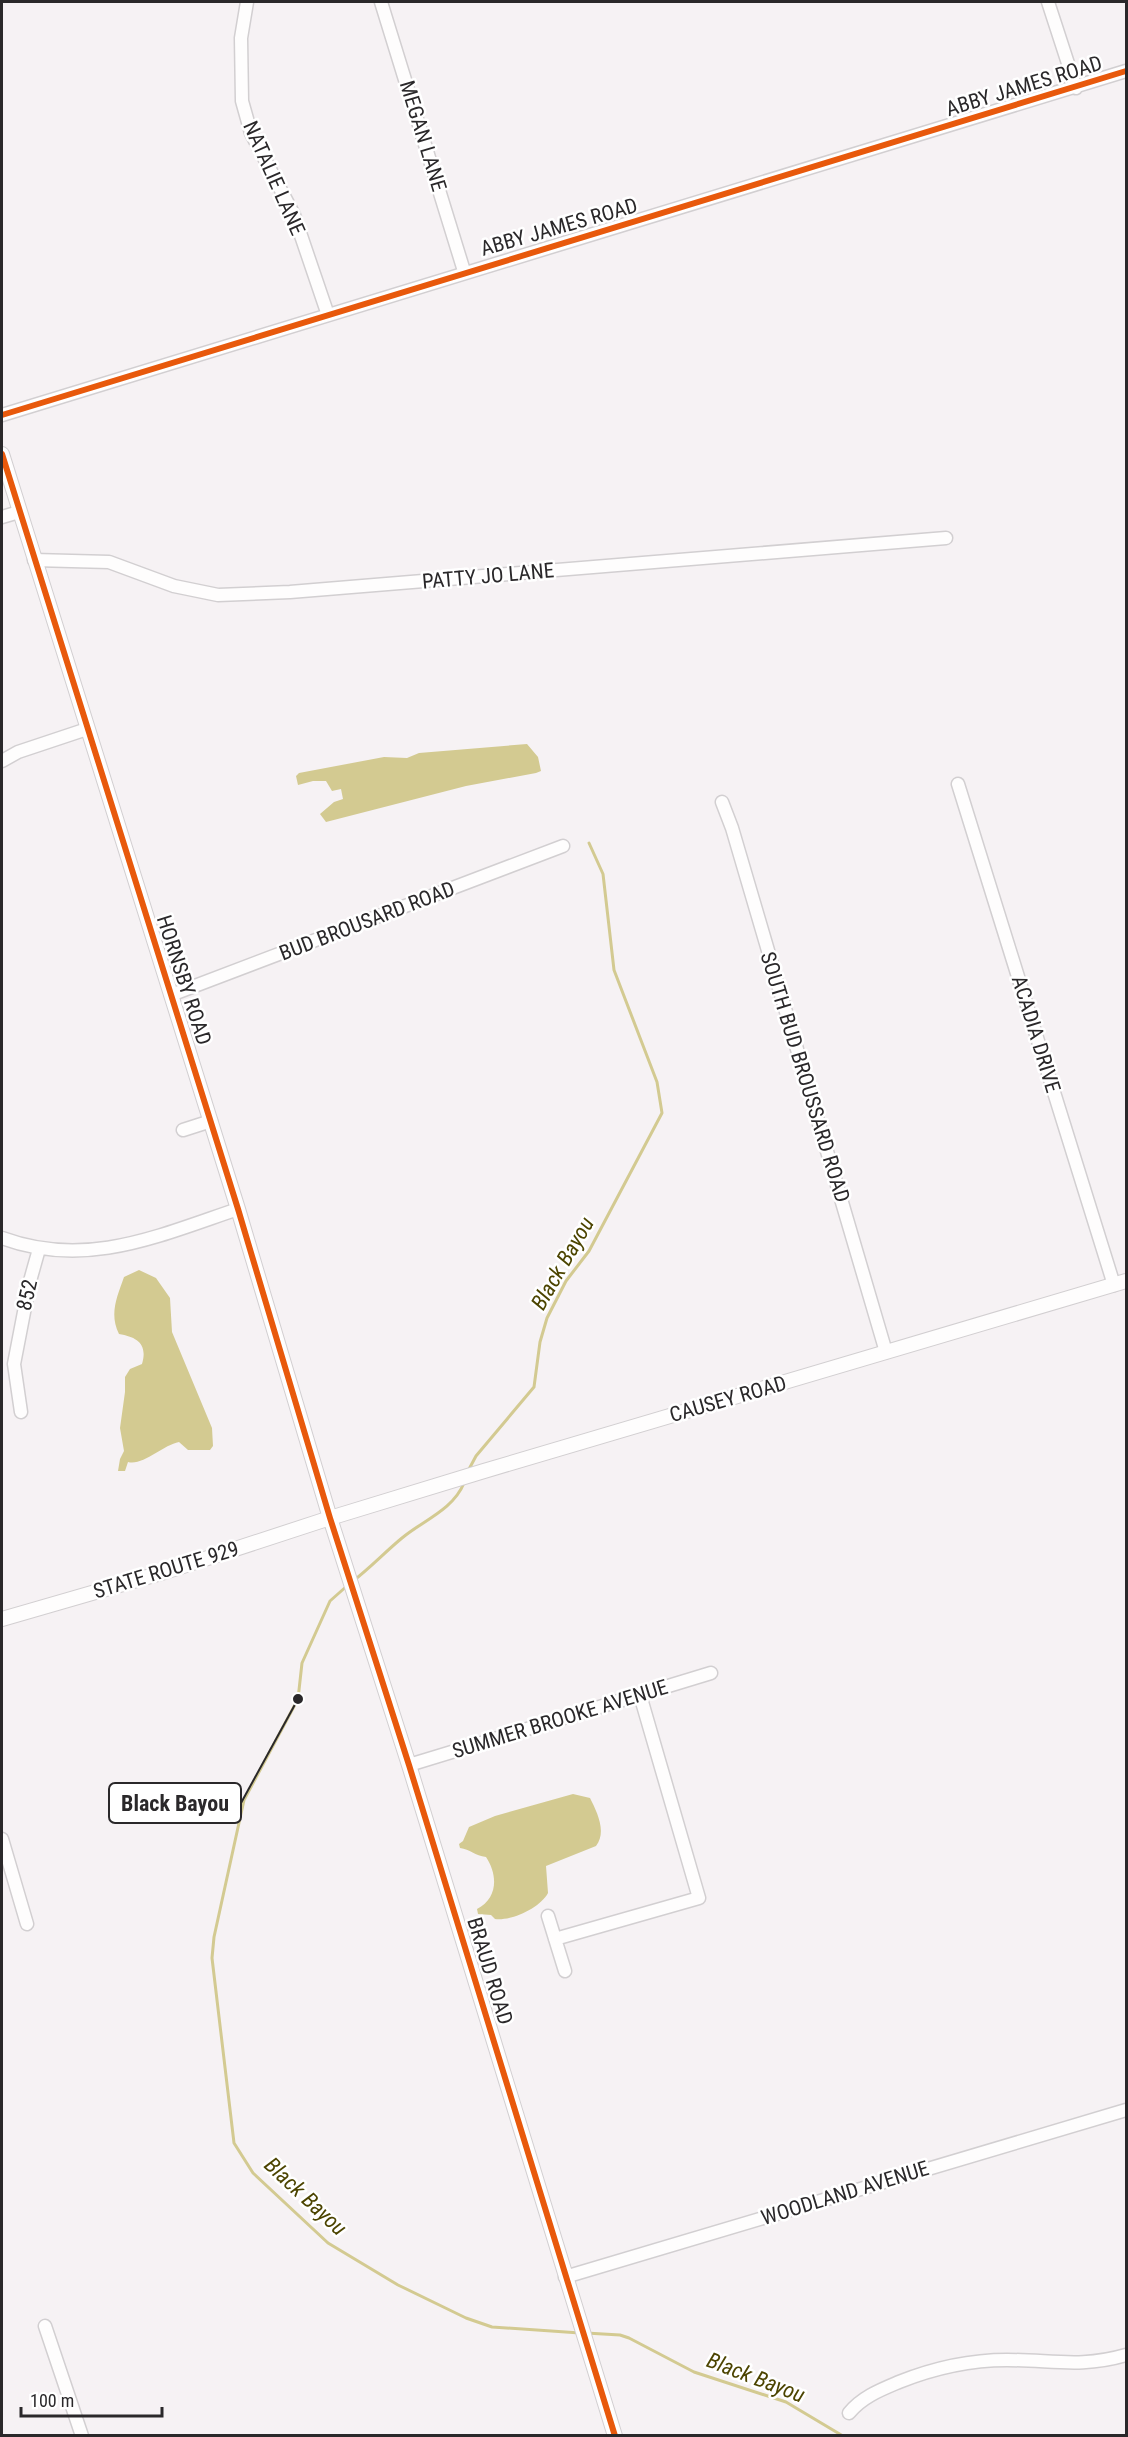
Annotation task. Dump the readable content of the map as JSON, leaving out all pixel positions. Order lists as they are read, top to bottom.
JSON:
{
  "streets": {
    "street": [
      "ABBY JAMES ROAD",
      "MEGAN LANE",
      "NATALIE LANE",
      "PATTY JO LANE",
      "BUD BROUSARD ROAD",
      "HORNSBY ROAD",
      "ACADIA DRIVE",
      "SOUTH BUD BROUSSARD ROAD",
      "852",
      "CAUSEY ROAD",
      "STATE ROUTE 929",
      "SUMMER BROOKE AVENUE",
      "BRAUD ROAD",
      "WOODLAND AVENUE"
    ]
  },
  "crossings": [
    ["ABBY JAMES ROAD", "MEGAN LANE"],
    ["ABBY JAMES ROAD", "NATALIE LANE"],
    ["PATTY JO LANE", "HORNSBY ROAD"],
    ["BUD BROUSARD ROAD", "HORNSBY ROAD"],
    ["HORNSBY ROAD", "CAUSEY ROAD"],
    ["HORNSBY ROAD", "STATE ROUTE 929"],
    ["HORNSBY ROAD", "BRAUD ROAD"],
    ["ACADIA DRIVE", "CAUSEY ROAD"],
    ["SOUTH BUD BROUSSARD ROAD", "CAUSEY ROAD"],
    ["CAUSEY ROAD", "STATE ROUTE 929"],
    ["CAUSEY ROAD", "BRAUD ROAD"],
    ["STATE ROUTE 929", "BRAUD ROAD"],
    ["SUMMER BROOKE AVENUE", "BRAUD ROAD"],
    ["BRAUD ROAD", "WOODLAND AVENUE"]
  ],
  "water": ["Black Bayou"],
  "places": ["Black Bayou"],
  "scale_bar": "100 m"
}
